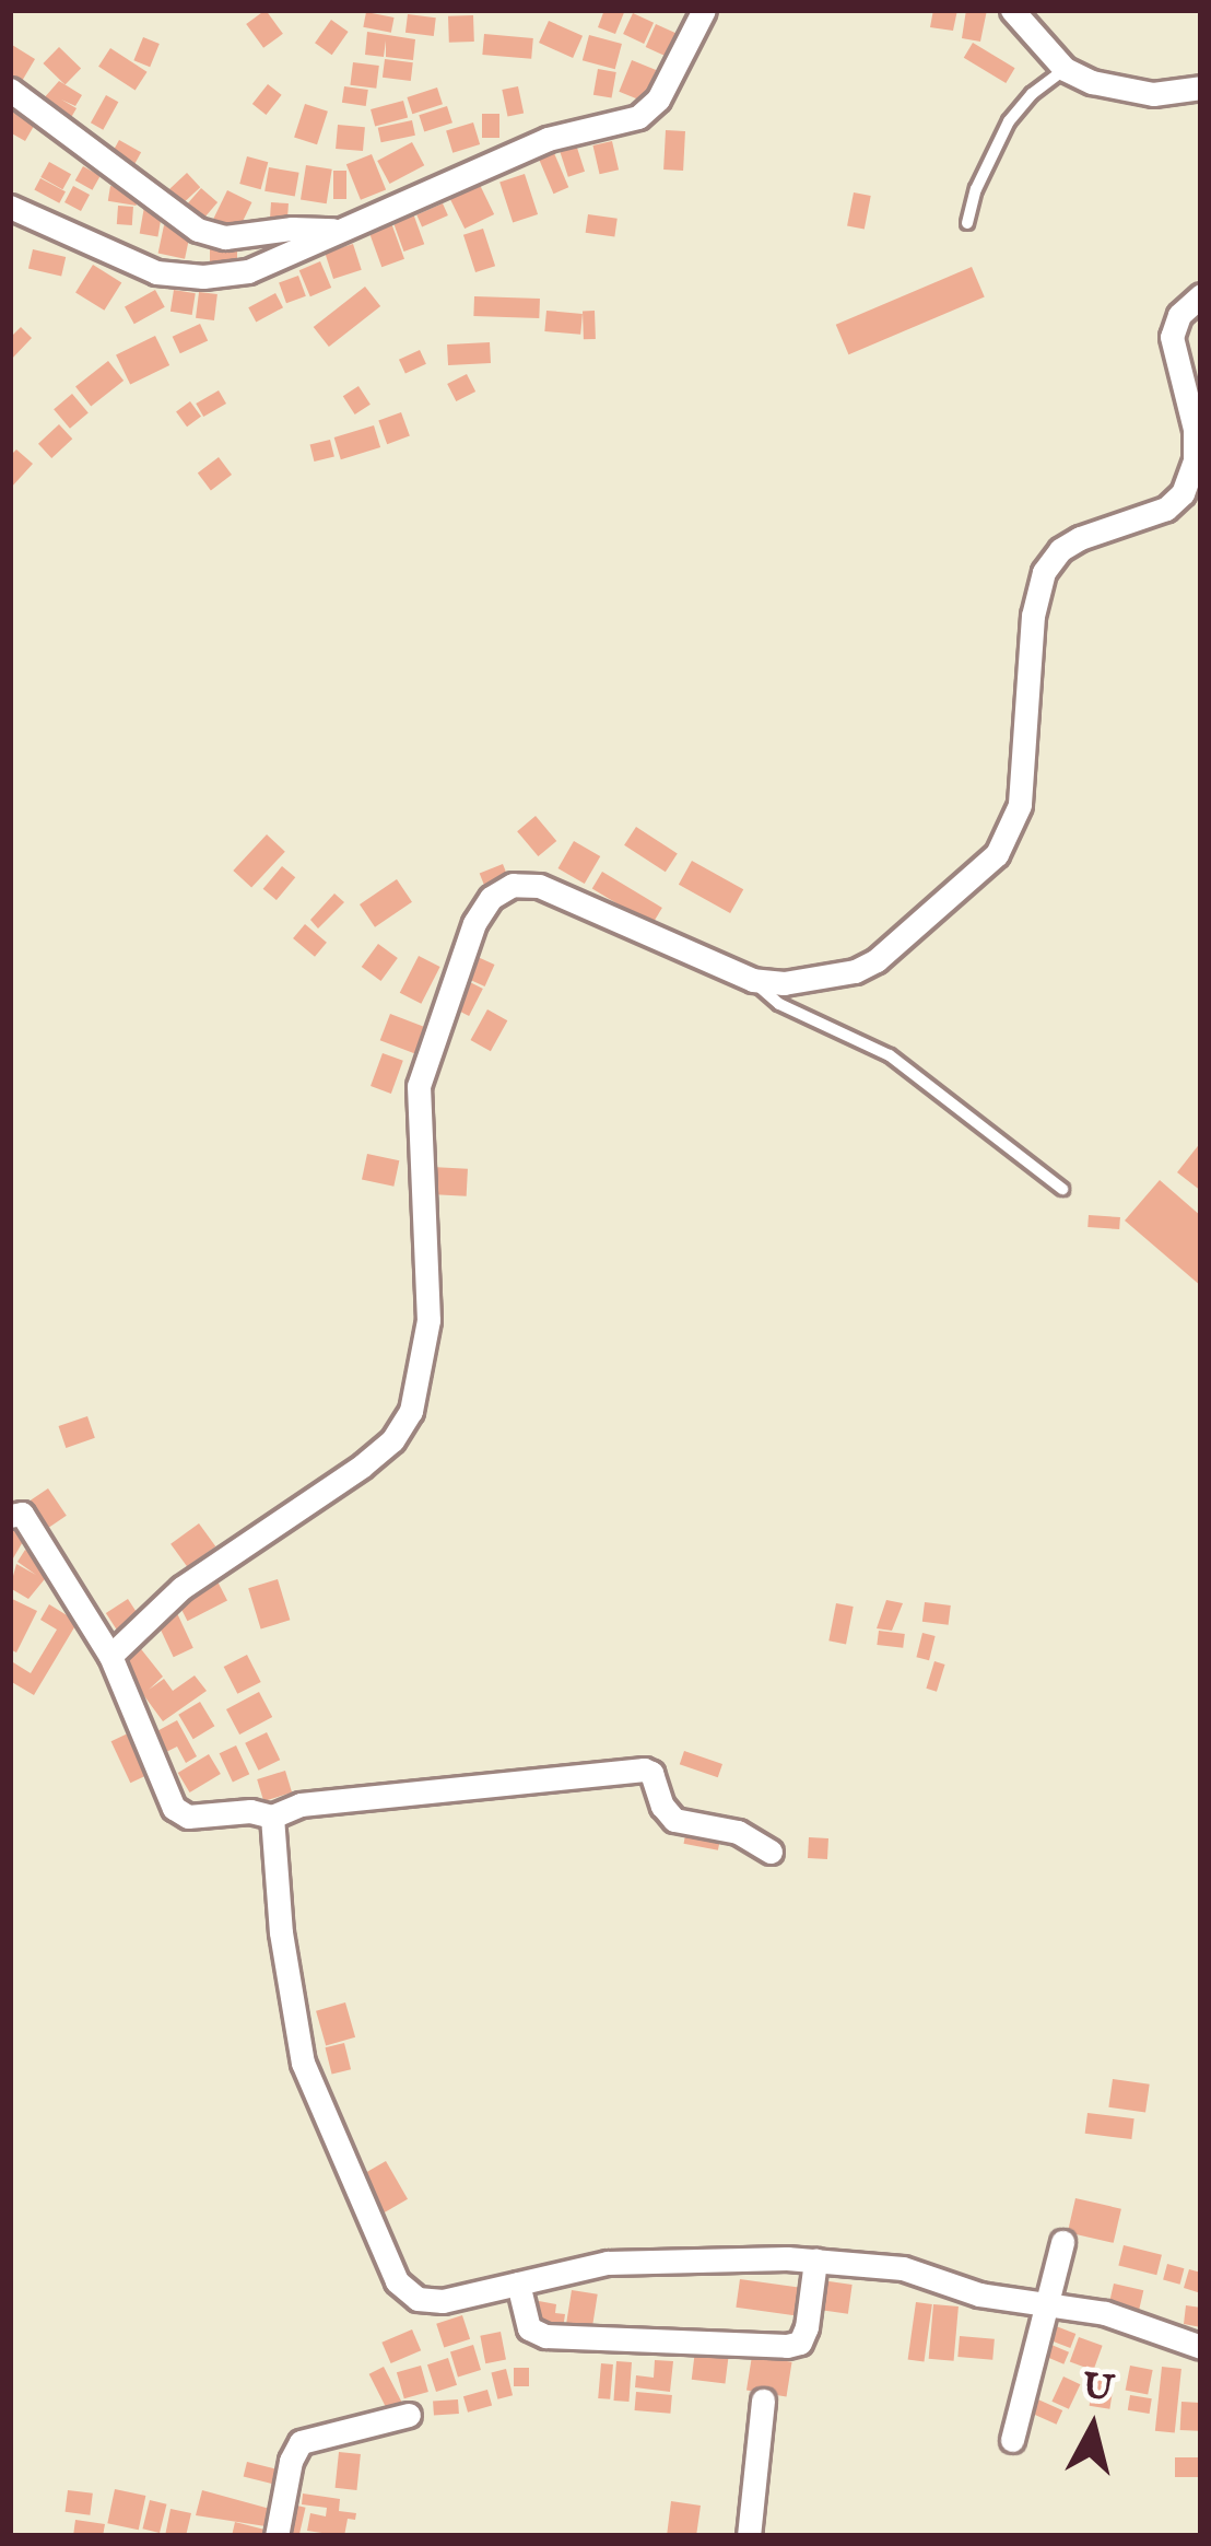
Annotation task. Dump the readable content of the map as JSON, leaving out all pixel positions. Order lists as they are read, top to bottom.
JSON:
{
  "north": "top"
}
